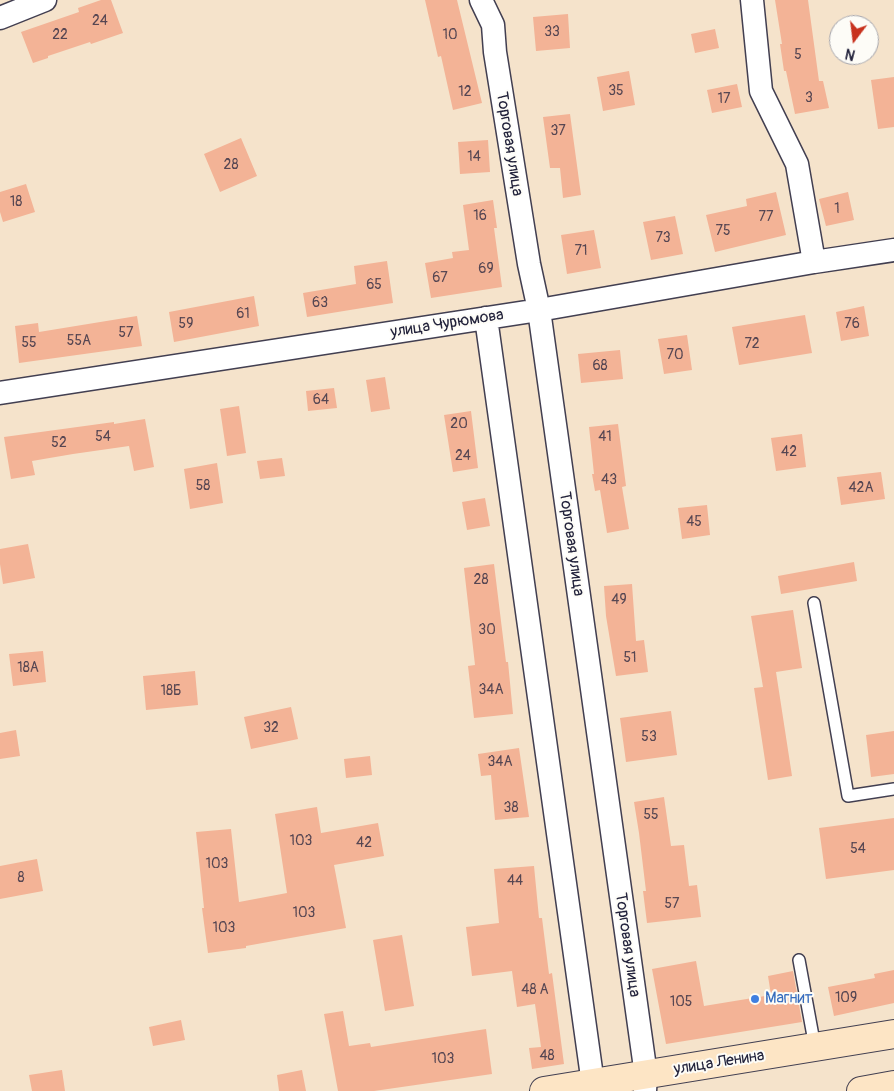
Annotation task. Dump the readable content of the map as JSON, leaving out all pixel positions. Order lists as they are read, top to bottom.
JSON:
{
  "streets": {
    "street": ["Торговая улица", "улица Чурюмова", "улица Ленина"]
  },
  "crossings": [
    ["Торговая улица", "улица Чурюмова"],
    ["Торговая улица", "улица Ленина"]
  ],
  "places": ["Магнит"],
  "house_numbers": [
    "24",
    "33",
    "22",
    "10",
    "5",
    "35",
    "12",
    "3",
    "17",
    "37",
    "14",
    "28",
    "18",
    "1",
    "16",
    "77",
    "75",
    "73",
    "71",
    "69",
    "67",
    "65",
    "63",
    "61",
    "59",
    "76",
    "57",
    "55А",
    "55",
    "72",
    "70",
    "68",
    "64",
    "20",
    "54",
    "41",
    "52",
    "42",
    "24",
    "43",
    "58",
    "42А",
    "45",
    "28",
    "49",
    "30",
    "51",
    "18А",
    "34А",
    "18Б",
    "32",
    "53",
    "34А",
    "38",
    "55",
    "103",
    "42",
    "54",
    "103",
    "8",
    "44",
    "57",
    "103",
    "103",
    "48 А",
    "109",
    "105",
    "48",
    "103"
  ],
  "north": "bottom"
}
